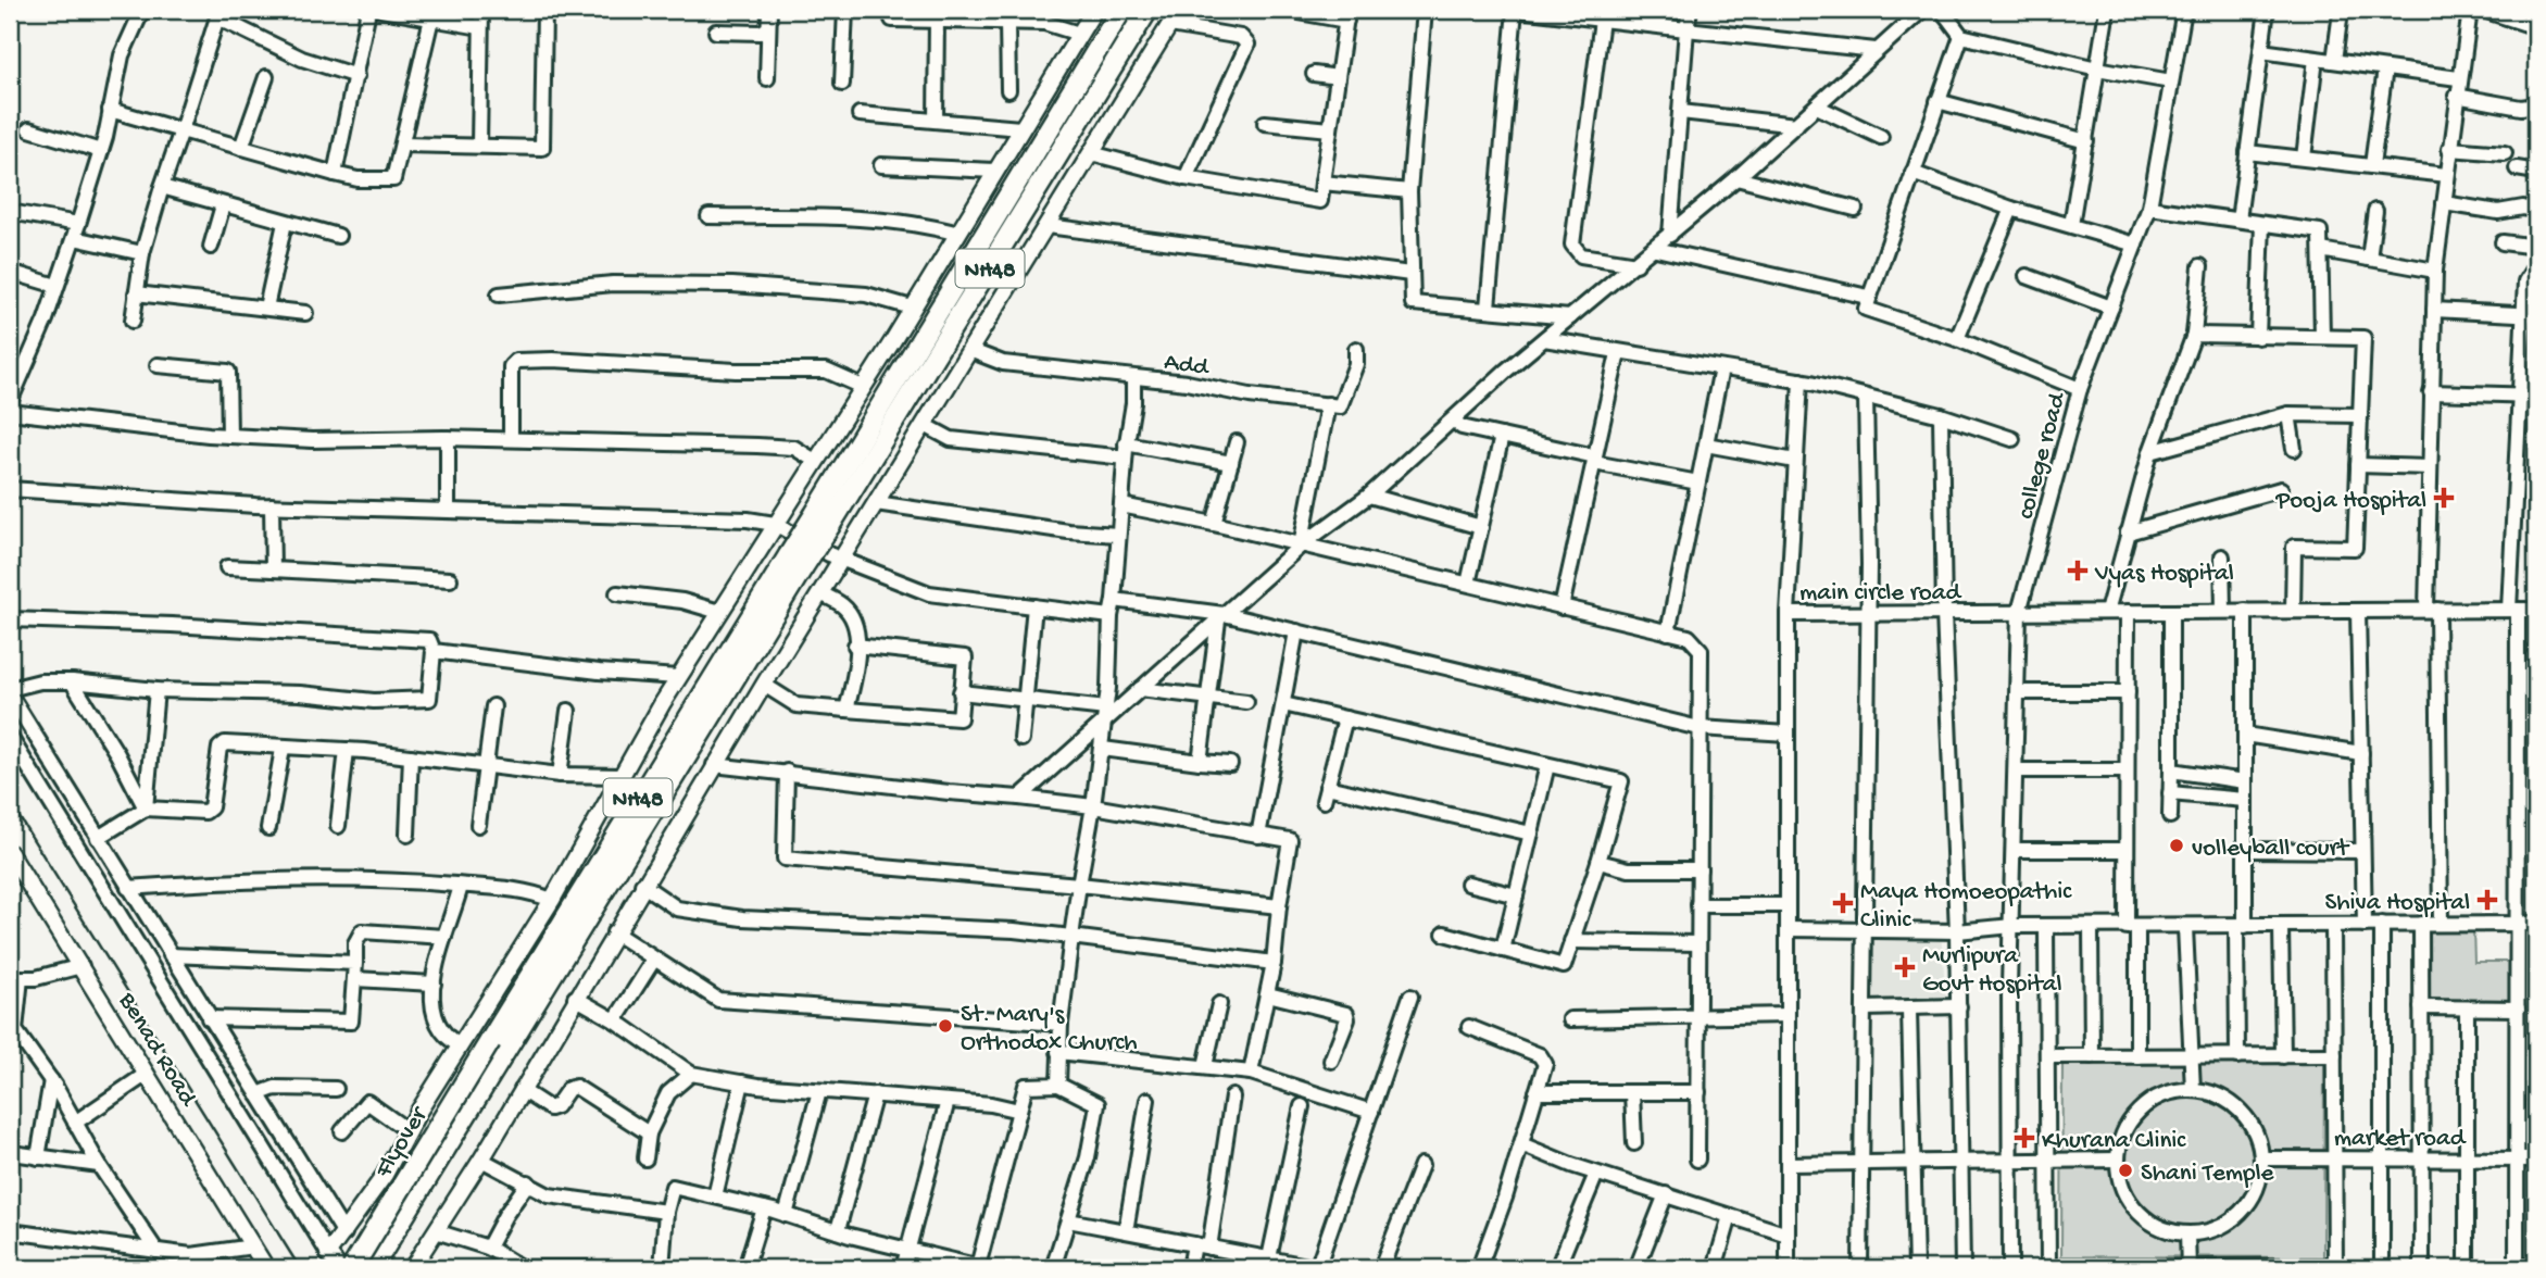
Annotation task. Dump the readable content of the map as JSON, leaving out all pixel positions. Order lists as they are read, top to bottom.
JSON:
{
  "streets": {
    "highway": ["NH48", "Flyover"],
    "main road": ["Benad Road"],
    "street": [
      "Add",
      "college road",
      "main circle road",
      "market road"
    ]
  },
  "crossings": [
    ["NH48", "Flyover"],
    ["college road", "main circle road"]
  ],
  "places": {
    "health": [
      "Pooja Hospital",
      "Vyas Hospital",
      "Shiva Hospital",
      "Maya Homoeopathic Clinic",
      "Murlipura Govt Hospital",
      "Khurana Clinic"
    ],
    "other": ["volleyball court", "St. Mary's Orthodox Church", "Shani Temple"]
  }
}
